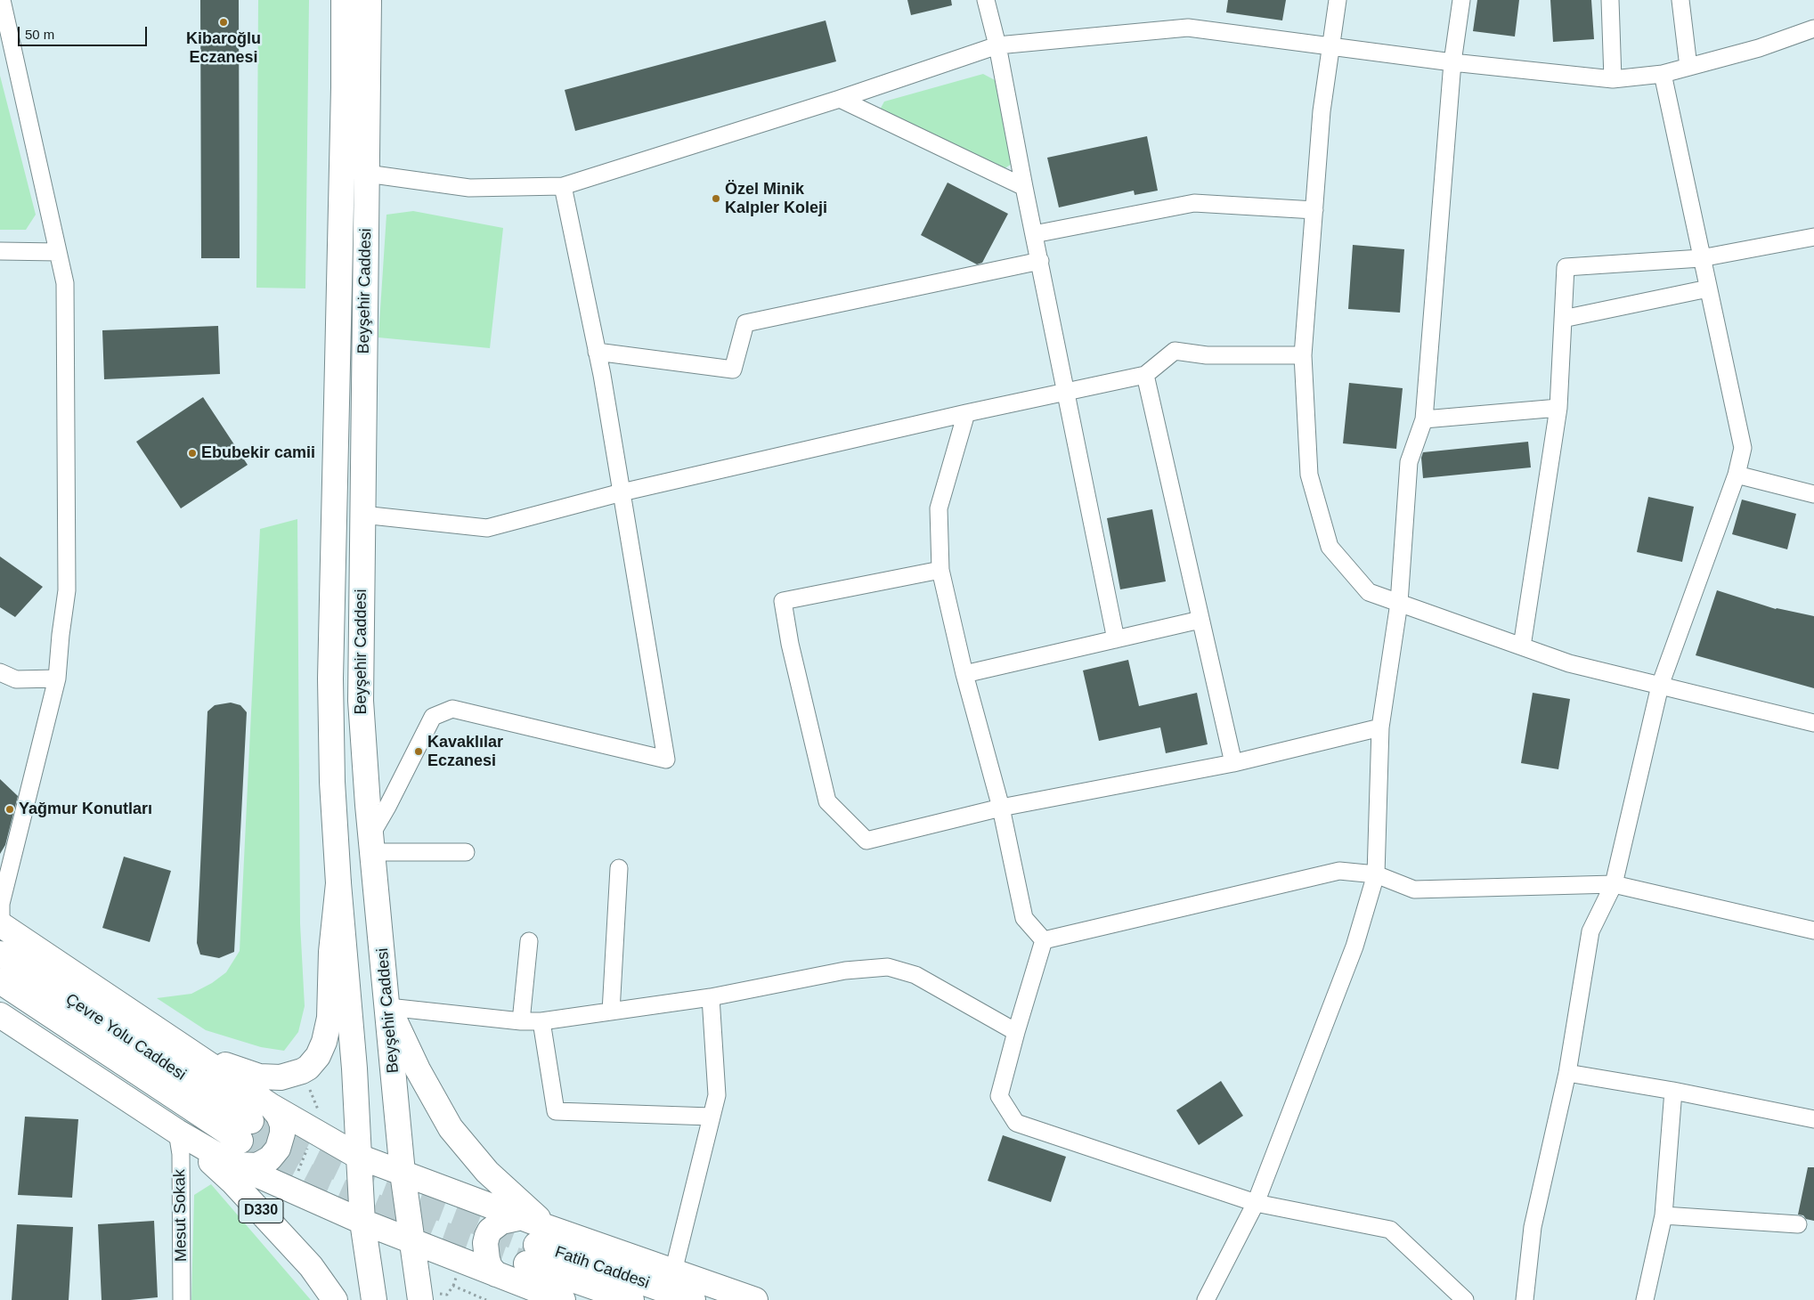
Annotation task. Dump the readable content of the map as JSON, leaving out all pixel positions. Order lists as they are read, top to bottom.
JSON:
{
  "streets": {
    "main road": [
      "Beyşehir Caddesi",
      "Çevre Yolu Caddesi",
      "D330",
      "Fatih Caddesi"
    ],
    "street": ["Mesut Sokak"]
  },
  "crossings": [
    ["D330", "Mesut Sokak"]
  ],
  "places": [
    "Kibaroğlu Eczanesi",
    "Özel Minik Kalpler Koleji",
    "Ebubekir camii",
    "Kavaklılar Eczanesi",
    "Yağmur Konutları"
  ],
  "scale_bar": "50 m"
}
